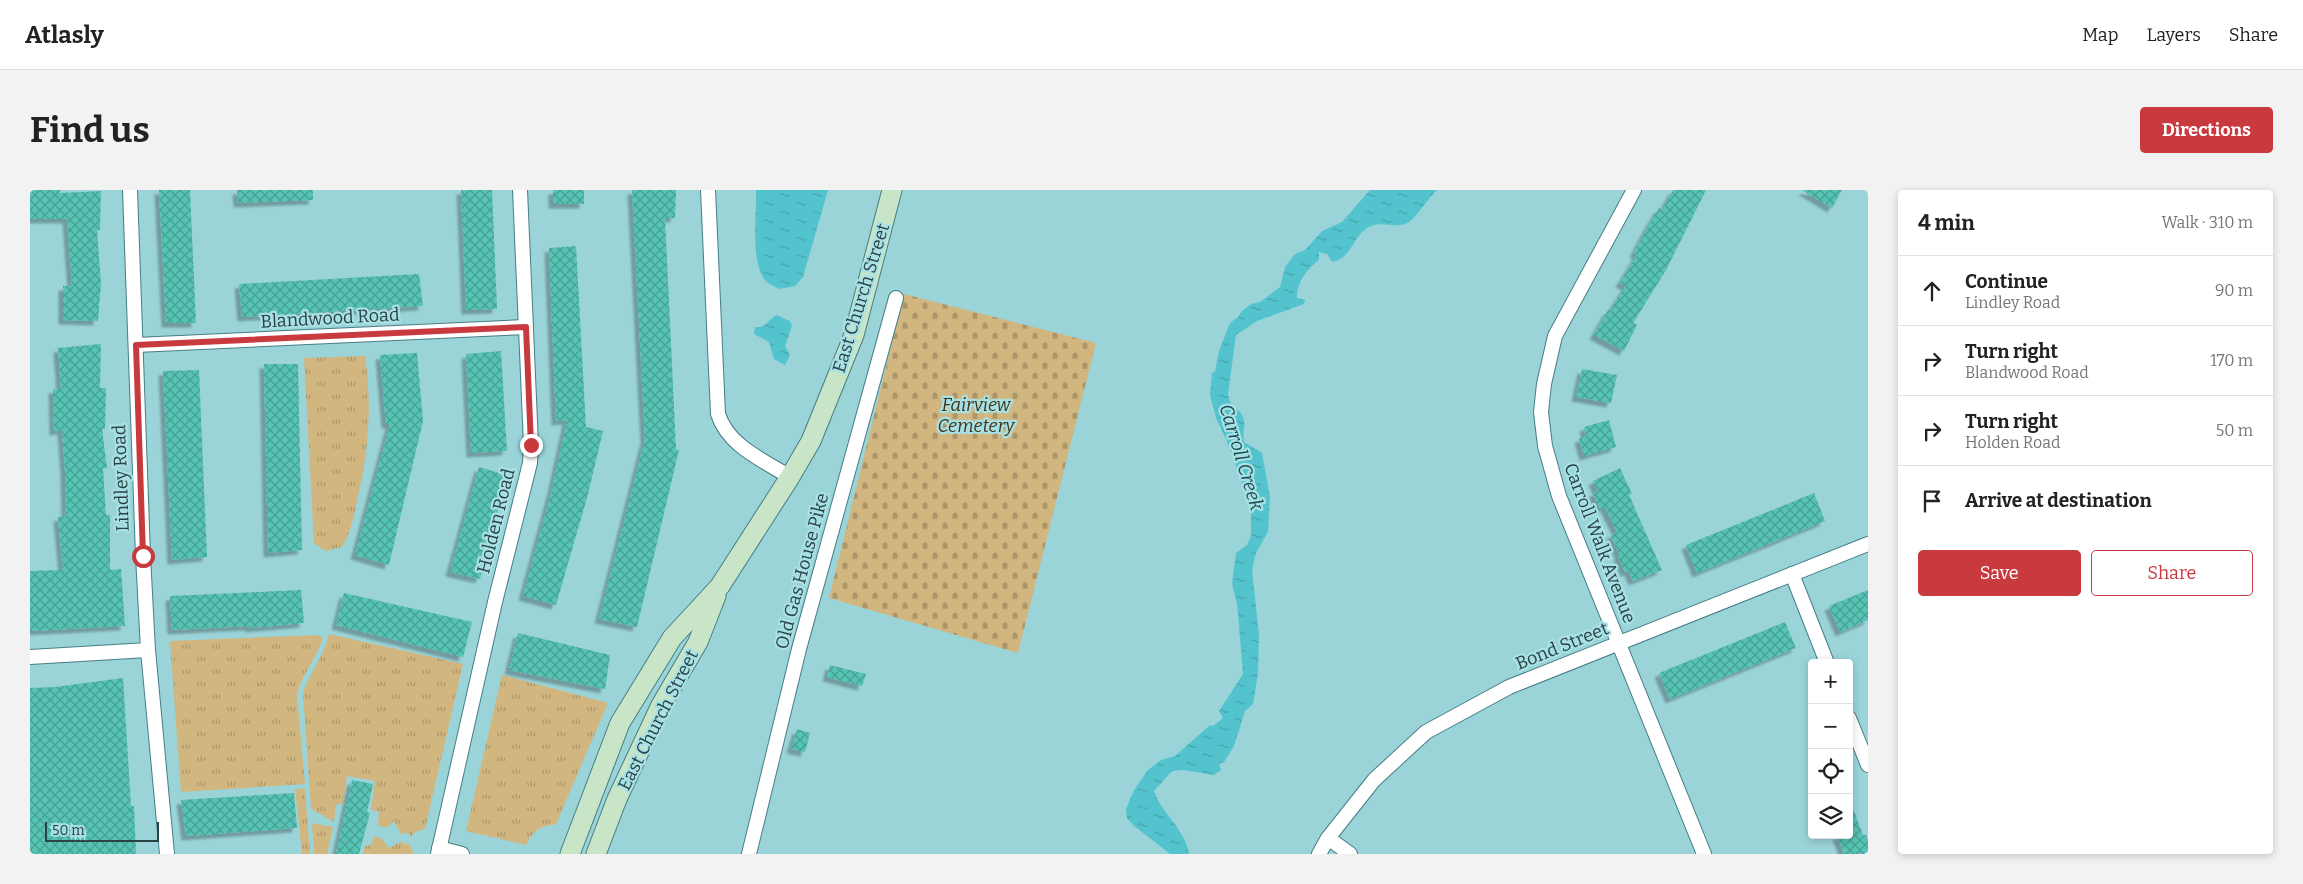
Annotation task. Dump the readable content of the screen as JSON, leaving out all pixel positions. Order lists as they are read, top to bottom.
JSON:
{
  "streets": {
    "main road": ["East Church Street"],
    "street": [
      "Blandwood Road",
      "Lindley Road",
      "Holden Road",
      "Carroll Walk Avenue",
      "Old Gas House Pike",
      "Bond Street"
    ]
  },
  "crossings": [
    ["Blandwood Road", "Lindley Road"],
    ["Blandwood Road", "Holden Road"],
    ["Carroll Walk Avenue", "Bond Street"]
  ],
  "water": ["Carroll Creek"],
  "parks": ["Fairview Cemetery"],
  "scale_bar": "50 m",
  "page": {
    "header": "Atlasly",
    "nav": ["Map", "Layers", "Share"],
    "buttons": [
      "Directions",
      ["Save", "Share"]
    ],
    "title": "Find us",
    "heading": ["4 min", "Walk · 310 m"],
    "list": [
      ["Continue", "Lindley Road", "90 m"],
      ["Turn right", "Blandwood Road", "170 m"],
      ["Turn right", "Holden Road", "50 m"],
      "Arrive at destination"
    ],
    "map_buttons": ["+", "−"],
    "scale": "50 m"
  }
}
